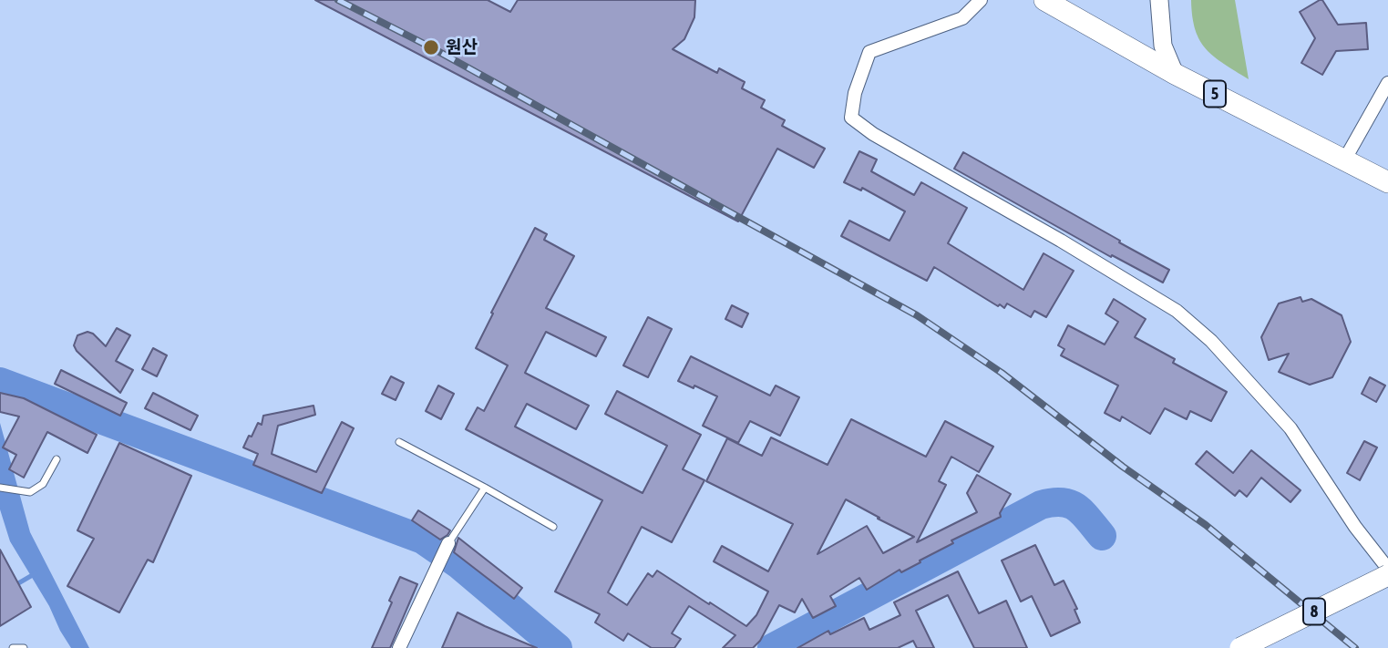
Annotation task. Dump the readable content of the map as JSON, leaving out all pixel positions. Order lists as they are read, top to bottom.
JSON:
{
  "streets": {
    "highway": ["5", "8"]
  },
  "places": ["원산"]
}
